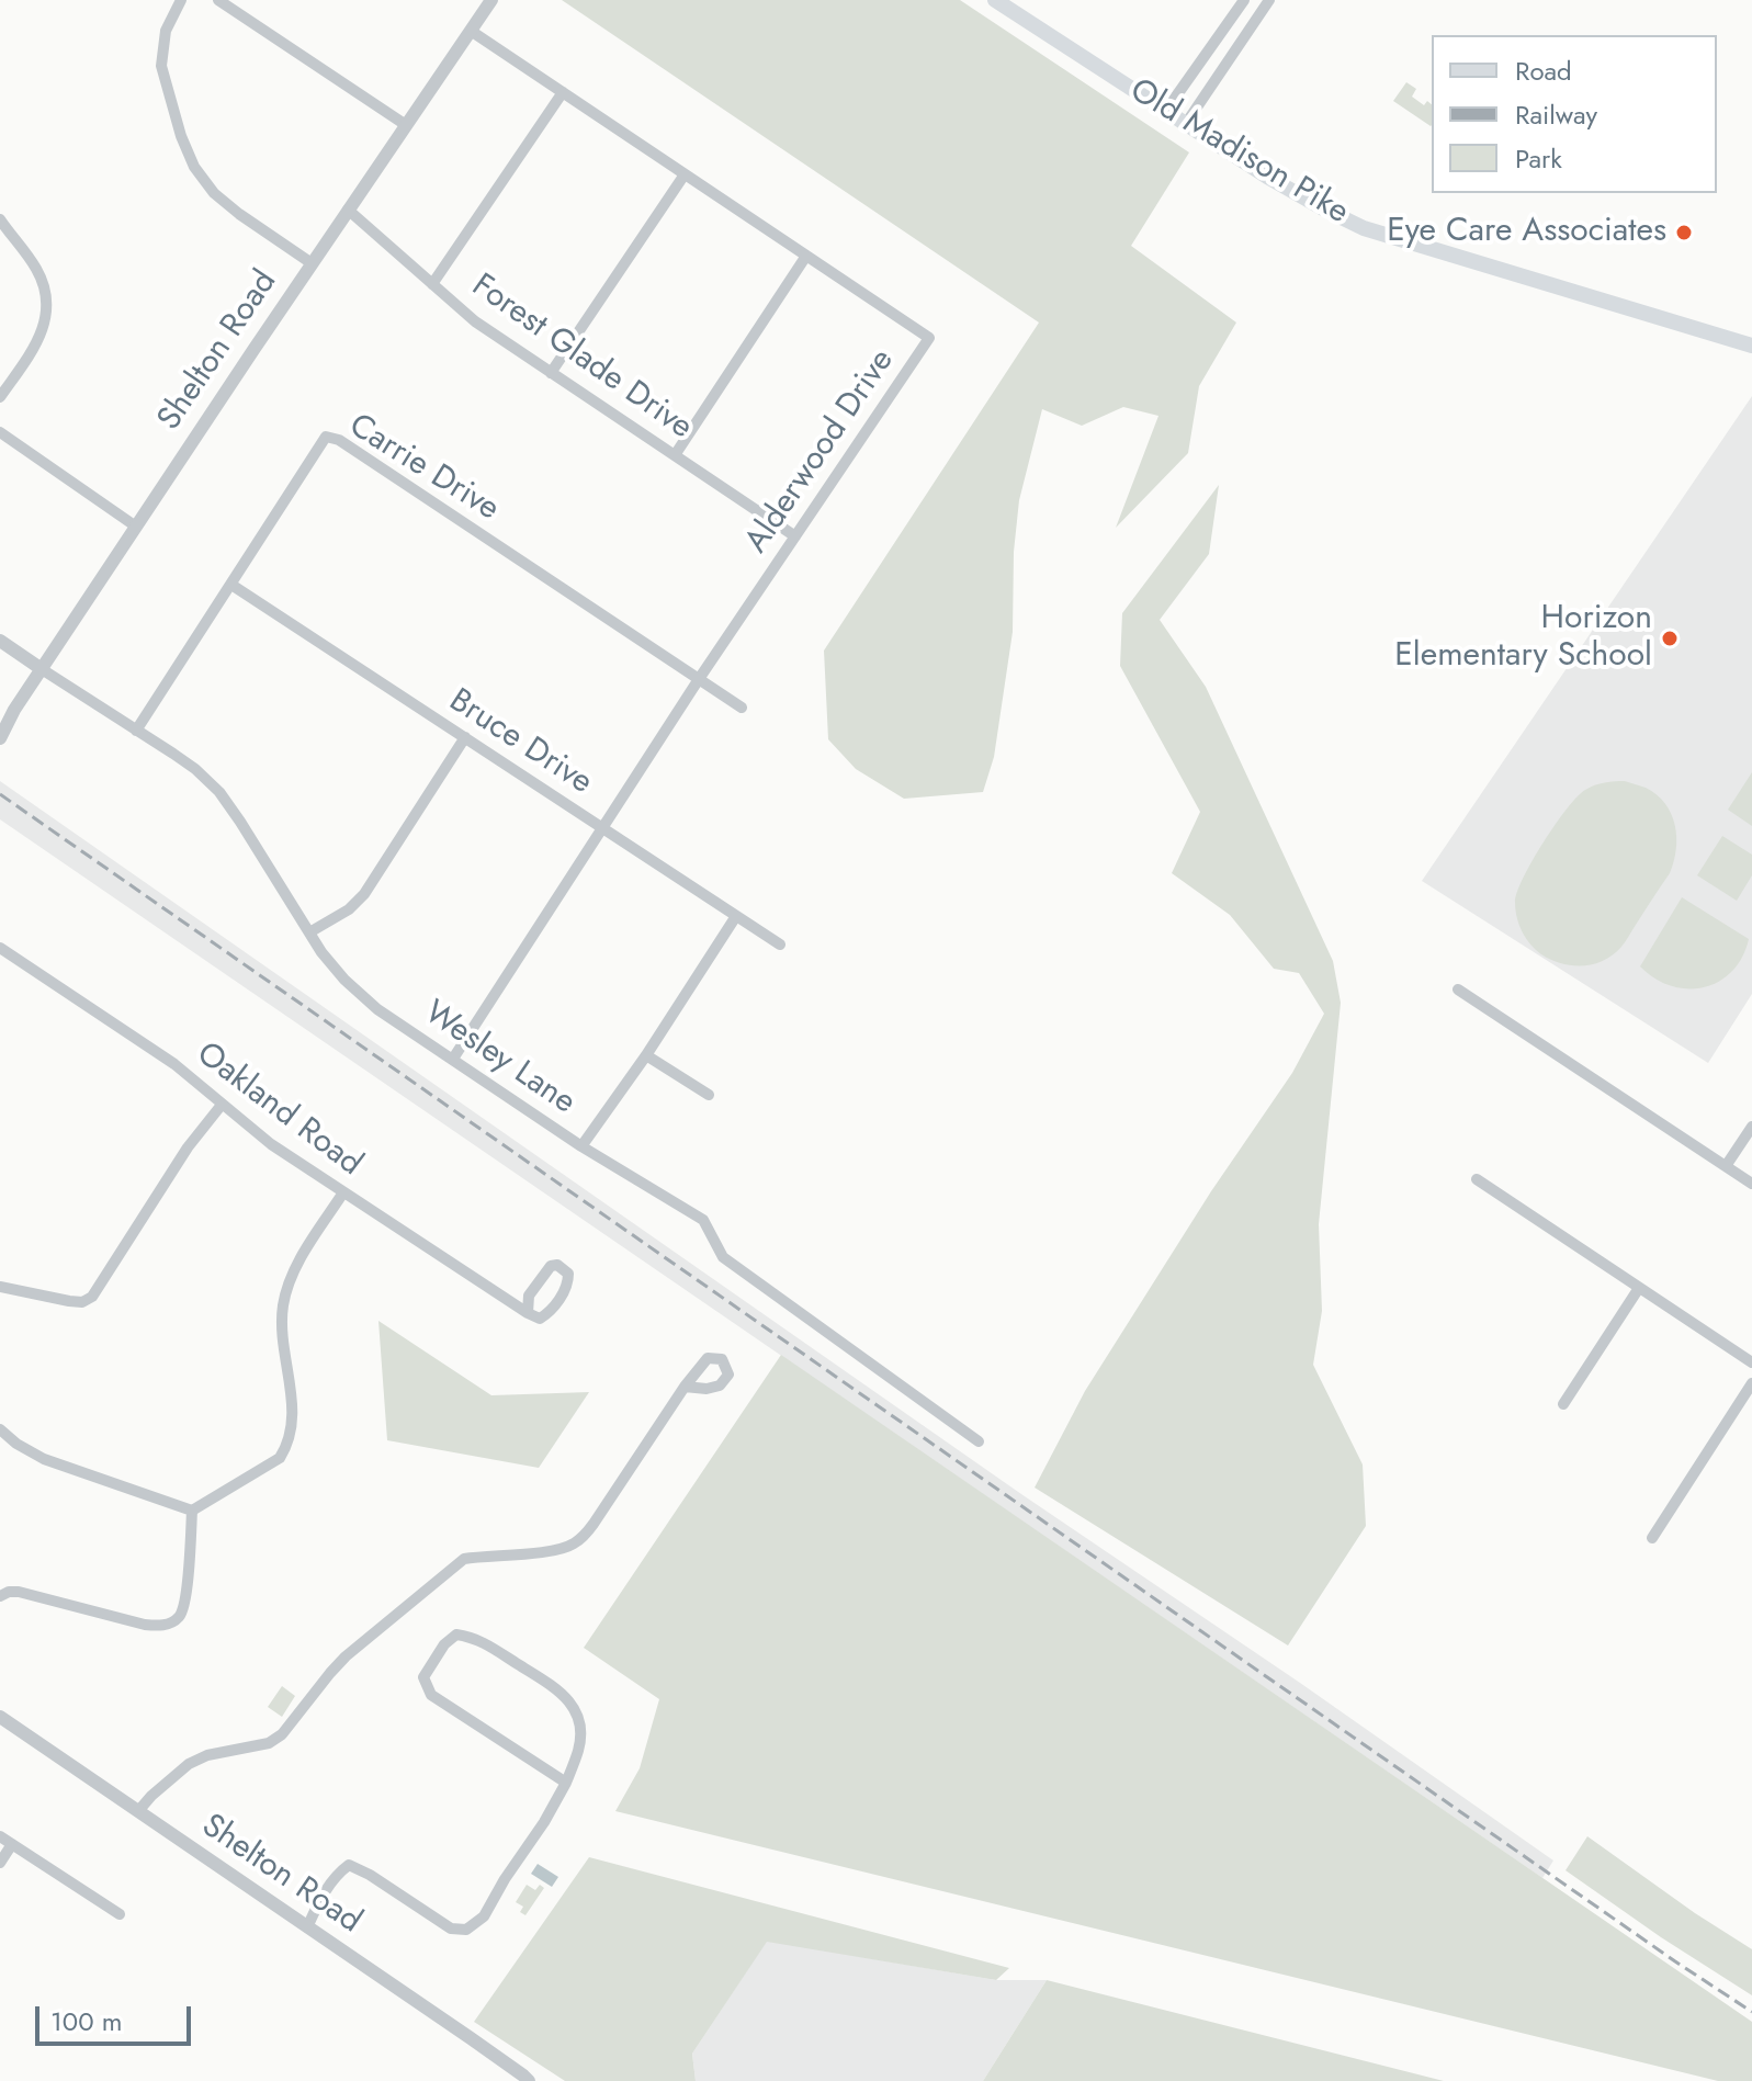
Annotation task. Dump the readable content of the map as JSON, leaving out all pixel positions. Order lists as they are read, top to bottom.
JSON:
{
  "streets": {
    "main road": ["Old Madison Pike"],
    "street": [
      "Shelton Road",
      "Forest Glade Drive",
      "Alderwood Drive",
      "Carrie Drive",
      "Bruce Drive",
      "Wesley Lane",
      "Oakland Road"
    ]
  },
  "crossings": [
    ["Shelton Road", "Forest Glade Drive"],
    ["Shelton Road", "Alderwood Drive"],
    ["Shelton Road", "Wesley Lane"],
    ["Forest Glade Drive", "Alderwood Drive"],
    ["Alderwood Drive", "Carrie Drive"],
    ["Alderwood Drive", "Bruce Drive"],
    ["Alderwood Drive", "Wesley Lane"],
    ["Carrie Drive", "Bruce Drive"],
    ["Carrie Drive", "Wesley Lane"]
  ],
  "places": ["Eye Care Associates", "Horizon Elementary School"],
  "legend": ["Road", "Railway", "Park"],
  "scale_bar": "100 m"
}
